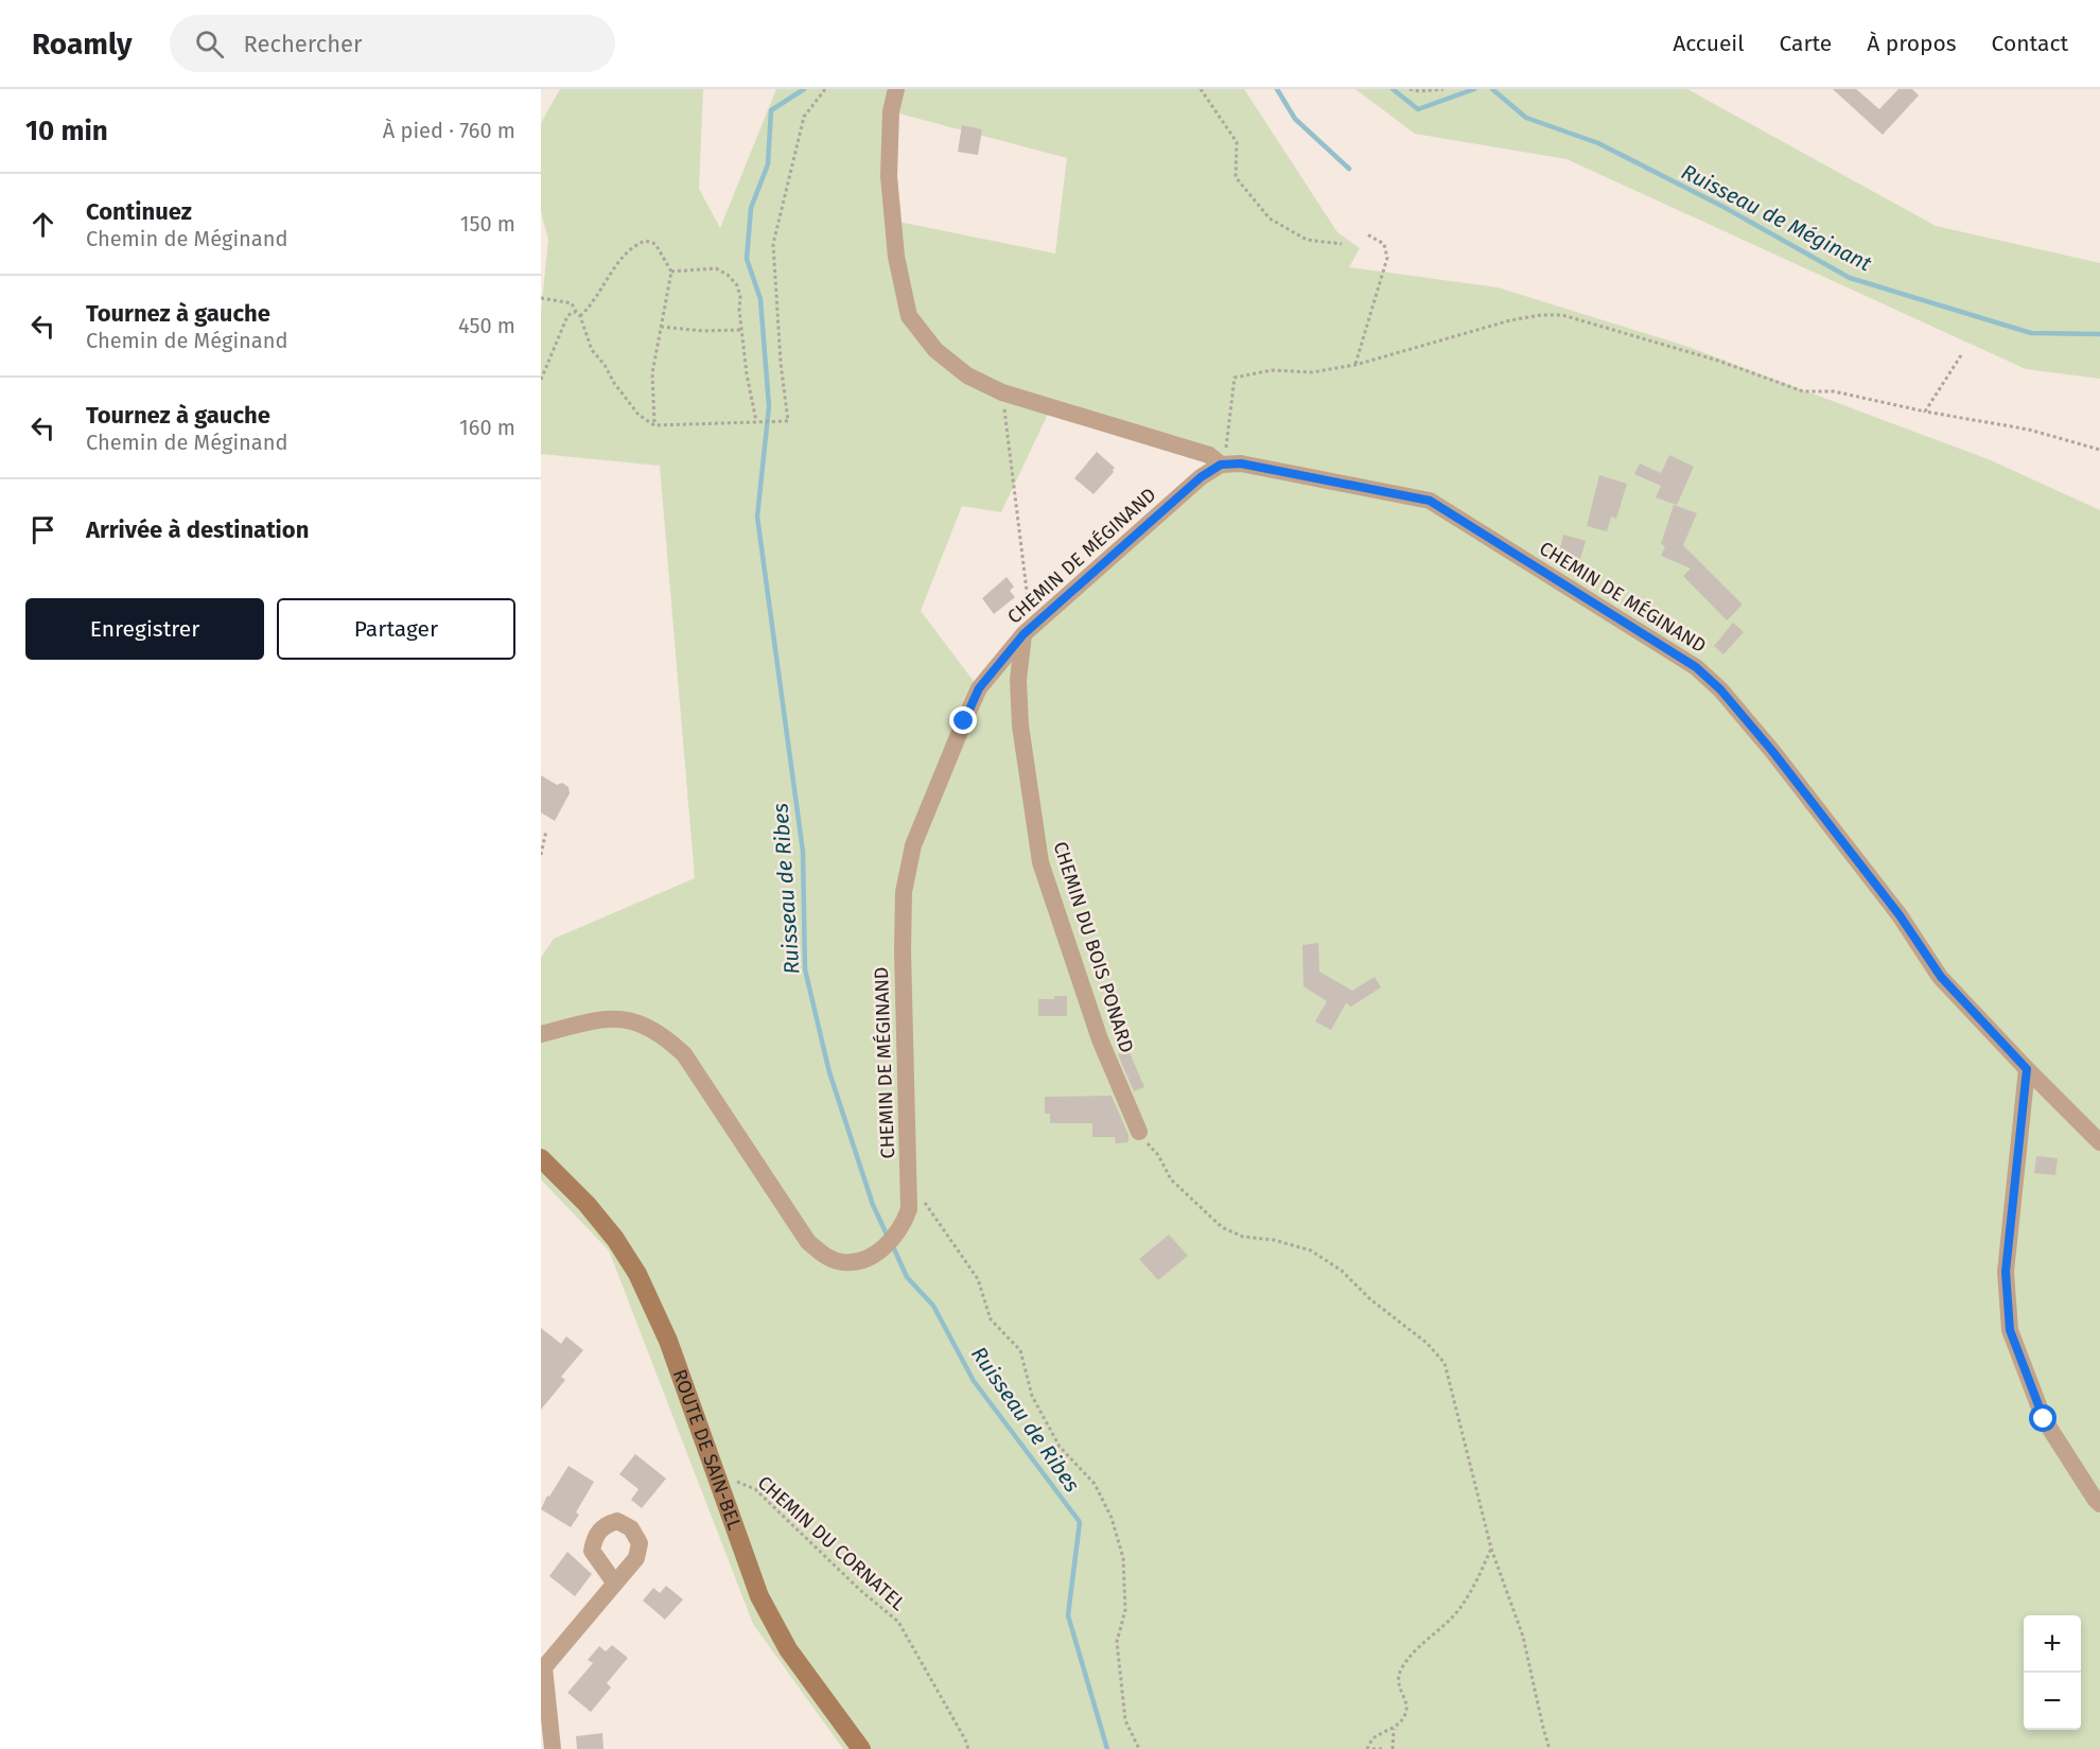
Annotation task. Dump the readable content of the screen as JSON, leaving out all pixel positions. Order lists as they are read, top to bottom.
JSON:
{
  "streets": {
    "main road": ["ROUTE DE SAIN-BEL"],
    "street": ["CHEMIN DE MÉGINAND", "CHEMIN DU BOIS PONARD"],
    "path": ["CHEMIN DU CORNATEL"]
  },
  "crossings": [
    ["CHEMIN DE MÉGINAND", "CHEMIN DU BOIS PONARD"],
    ["ROUTE DE SAIN-BEL", "CHEMIN DU CORNATEL"]
  ],
  "water": ["Ruisseau de Méginant", "Ruisseau de Ribes"],
  "page": {
    "header": "Roamly",
    "search": "Rechercher",
    "nav": [
      "Accueil",
      "Carte",
      "À propos",
      "Contact"
    ],
    "heading": ["10 min", "À pied · 760 m"],
    "list": [
      ["Continuez", "Chemin de Méginand", "150 m"],
      ["Tournez à gauche", "Chemin de Méginand", "450 m"],
      ["Tournez à gauche", "Chemin de Méginand", "160 m"],
      "Arrivée à destination"
    ],
    "buttons": ["Enregistrer", "Partager"],
    "map_buttons": ["+", "−"]
  }
}
